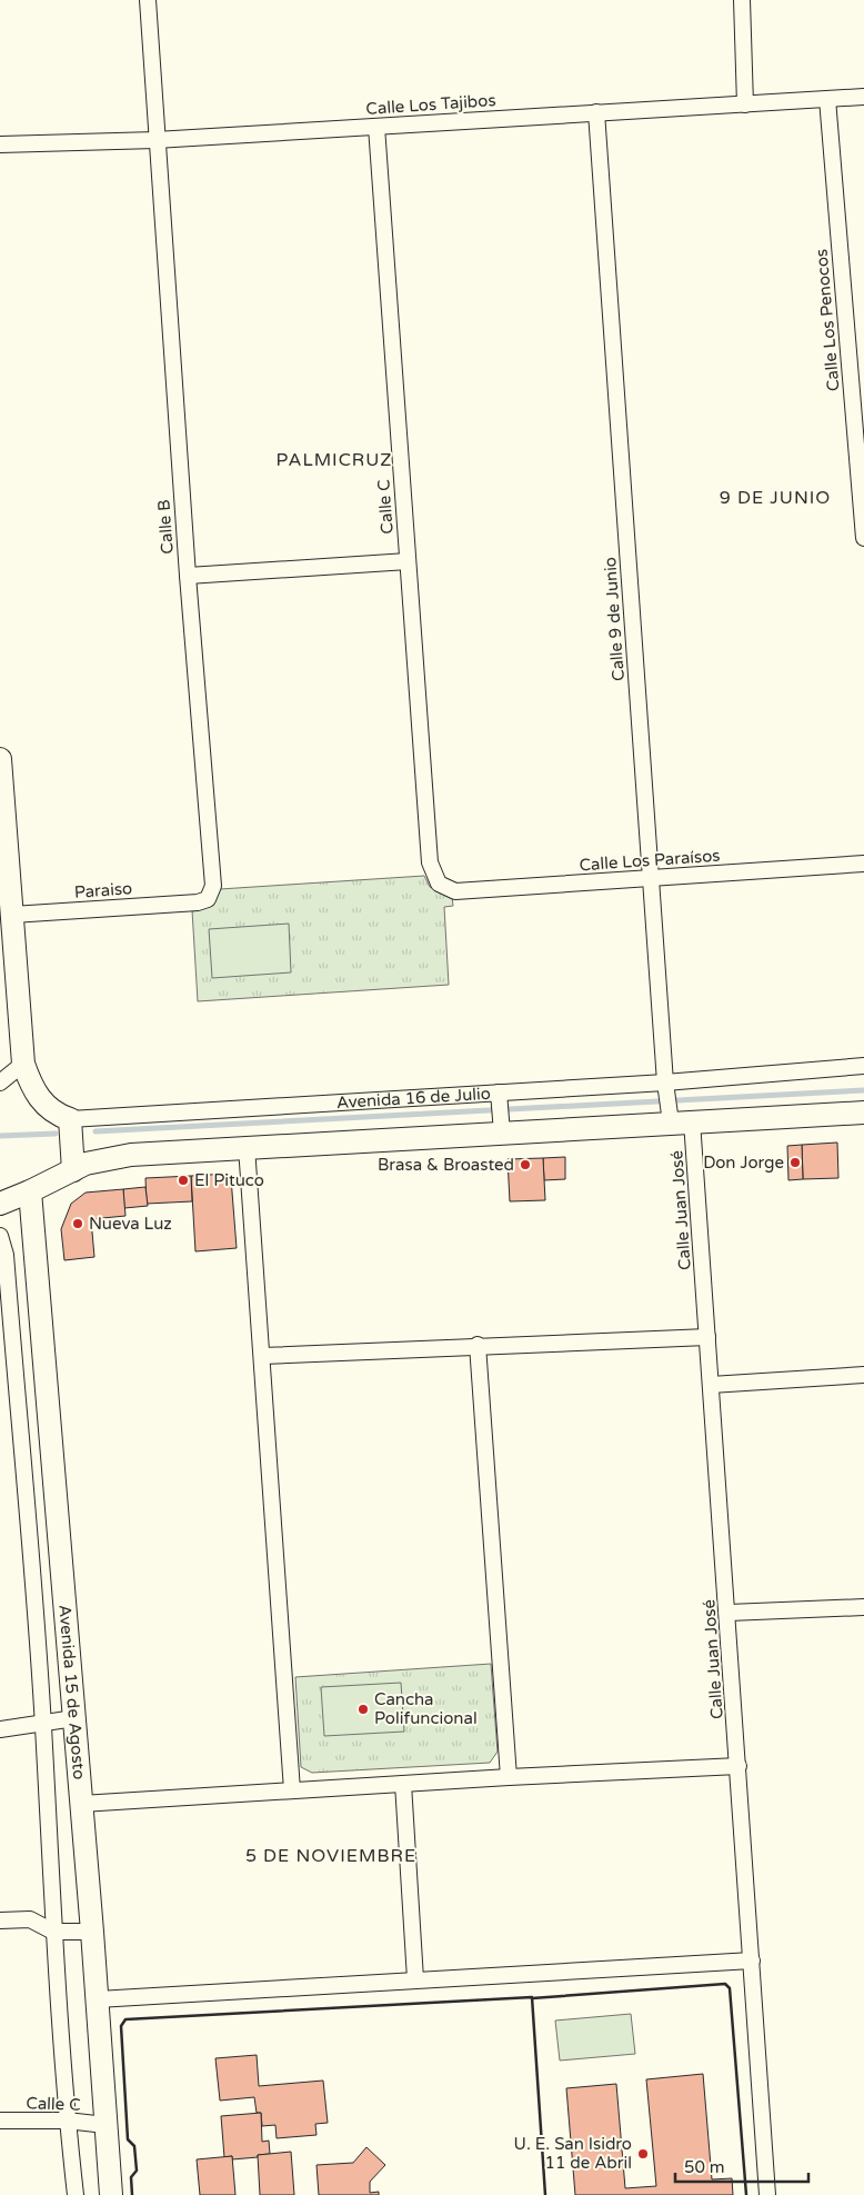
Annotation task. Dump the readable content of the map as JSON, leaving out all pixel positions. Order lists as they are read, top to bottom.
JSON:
{
  "streets": {
    "street": [
      "Calle Los Tajibos",
      "Calle Los Penocos",
      "Calle C",
      "Calle B",
      "Calle 9 de Junio",
      "Calle Los Paraísos",
      "Paraiso",
      "Avenida 16 de Julio",
      "Calle Juan José",
      "Avenida 15 de Agosto"
    ]
  },
  "crossings": [
    ["Calle Los Tajibos", "Calle Los Penocos"],
    ["Calle Los Tajibos", "Calle C"],
    ["Calle Los Tajibos", "Calle B"],
    ["Calle Los Tajibos", "Calle 9 de Junio"],
    ["Calle C", "Calle Los Paraísos"],
    ["Calle C", "Avenida 15 de Agosto"],
    ["Calle B", "Paraiso"],
    ["Calle 9 de Junio", "Calle Los Paraísos"],
    ["Calle 9 de Junio", "Avenida 16 de Julio"],
    ["Calle 9 de Junio", "Calle Juan José"]
  ],
  "districts": ["PALMICRUZ", "9 DE JUNIO", "5 DE NOVIEMBRE"],
  "places": [
    "Don Jorge",
    "Brasa & Broasted",
    "El Pituco",
    "Nueva Luz",
    "Cancha Polifuncional",
    "U. E. San Isidro 11 de Abril"
  ],
  "scale_bar": "50 m"
}
